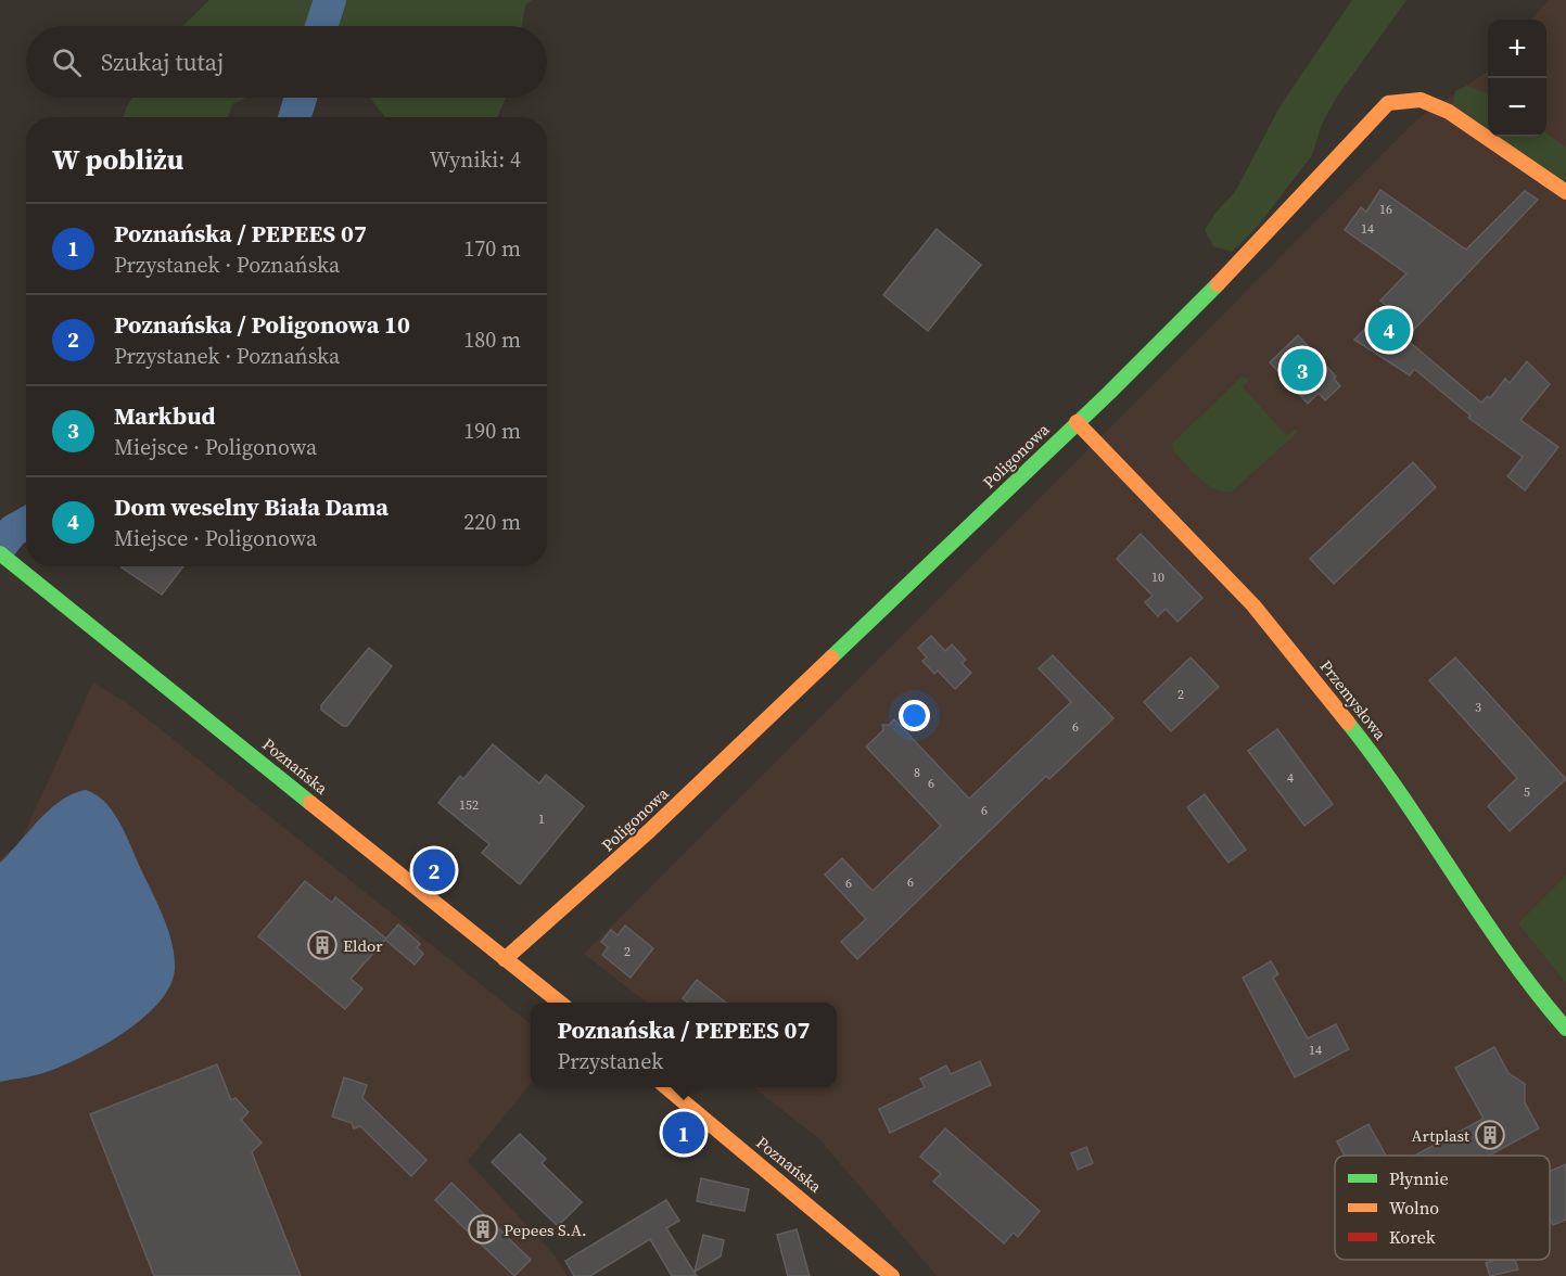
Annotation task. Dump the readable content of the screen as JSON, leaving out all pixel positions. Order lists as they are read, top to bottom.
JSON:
{
  "streets": {
    "street": ["Poligonowa", "Przemysłowa", "Poznańska"]
  },
  "crossings": [
    ["Poligonowa", "Przemysłowa"],
    ["Poligonowa", "Poznańska"]
  ],
  "places": {
    "building": ["Eldor", "Artplast", "Pepees S.A."]
  },
  "house_numbers": [
    "16",
    "14",
    "10",
    "2",
    "3",
    "6",
    "8",
    "4",
    "6",
    "5",
    "152",
    "6",
    "1",
    "6",
    "6",
    "2",
    "14"
  ],
  "legend": ["Płynnie", "Wolno", "Korek"],
  "page": {
    "map_buttons": ["+", "−"],
    "search": "Szukaj tutaj",
    "heading": ["W pobliżu", "Wyniki: 4"],
    "list": [
      {
        "mark": "1",
        "name": "Poznańska / PEPEES 07",
        "note": "Przystanek · Poznańska",
        "value": "170 m"
      },
      {
        "mark": "2",
        "name": "Poznańska / Poligonowa 10",
        "note": "Przystanek · Poznańska",
        "value": "180 m"
      },
      {
        "mark": "3",
        "name": "Markbud",
        "note": "Miejsce · Poligonowa",
        "value": "190 m"
      },
      {
        "mark": "4",
        "name": "Dom weselny Biała Dama",
        "note": "Miejsce · Poligonowa",
        "value": "220 m"
      }
    ],
    "pins": [
      "4",
      "3",
      "2",
      "1"
    ],
    "popup": ["Poznańska / PEPEES 07", "Przystanek"]
  }
}
